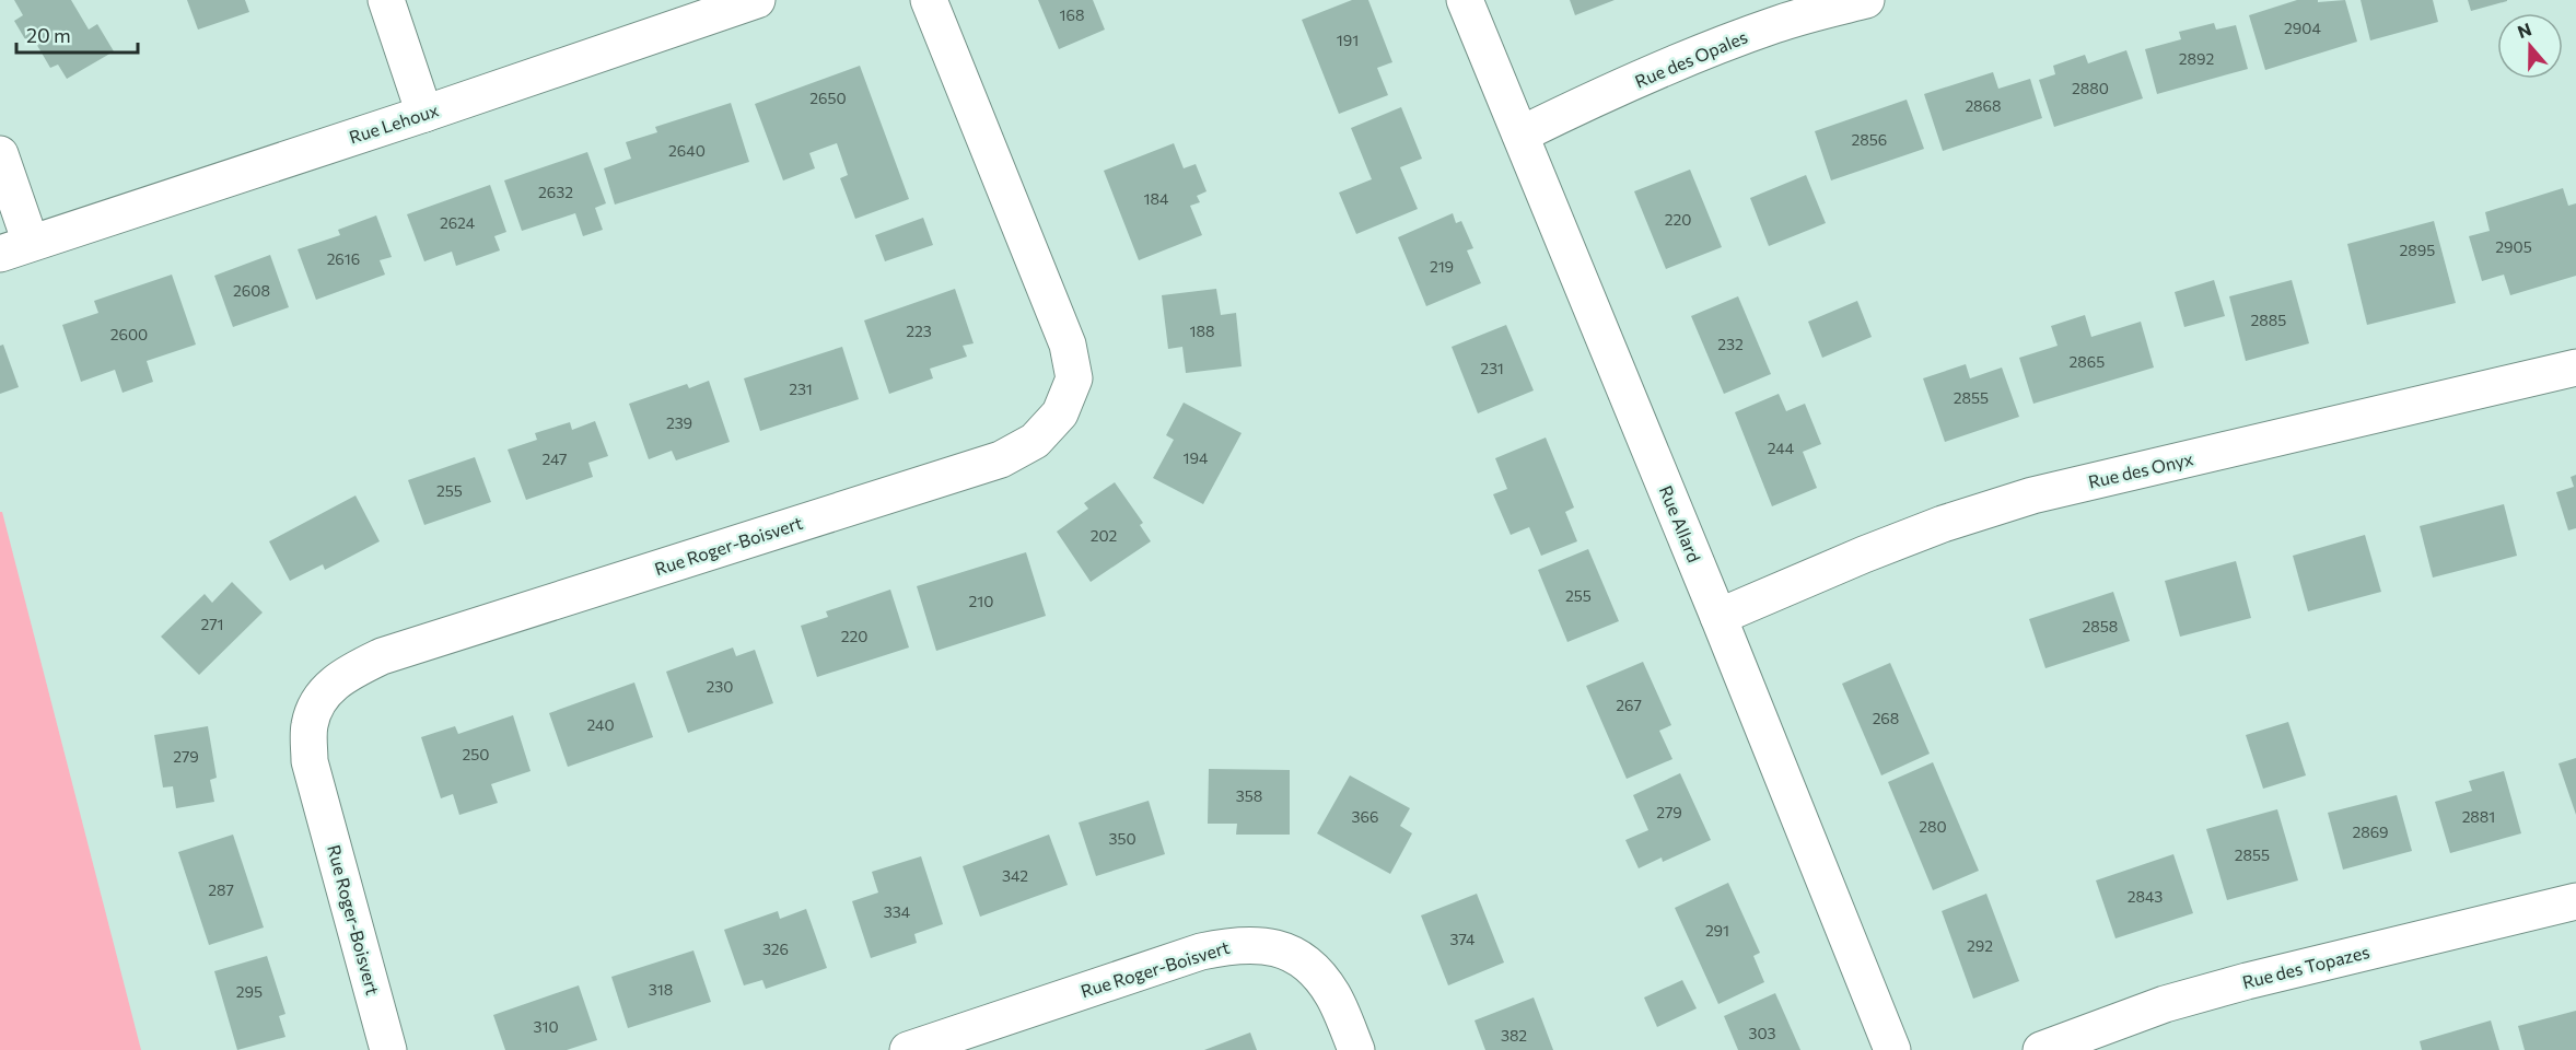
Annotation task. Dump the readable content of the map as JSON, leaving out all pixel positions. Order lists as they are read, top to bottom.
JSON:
{
  "streets": {
    "street": [
      "Rue des Opales",
      "Rue Lehoux",
      "Rue des Onyx",
      "Rue Allard",
      "Rue Roger-Boisvert",
      "Rue des Topazes"
    ]
  },
  "crossings": [
    ["Rue des Opales", "Rue Allard"],
    ["Rue des Onyx", "Rue Allard"]
  ],
  "house_numbers": [
    "168",
    "2904",
    "191",
    "2892",
    "2880",
    "2650",
    "2868",
    "2856",
    "2640",
    "2632",
    "184",
    "220",
    "2624",
    "2905",
    "2895",
    "2616",
    "219",
    "2608",
    "2885",
    "223",
    "188",
    "2600",
    "232",
    "2865",
    "231",
    "231",
    "2855",
    "239",
    "244",
    "194",
    "247",
    "255",
    "202",
    "255",
    "210",
    "271",
    "2858",
    "220",
    "230",
    "267",
    "268",
    "240",
    "250",
    "279",
    "358",
    "279",
    "366",
    "2881",
    "280",
    "2869",
    "350",
    "2855",
    "342",
    "287",
    "2843",
    "334",
    "291",
    "374",
    "292",
    "326",
    "318",
    "295",
    "310",
    "303",
    "382"
  ],
  "scale_bar": "20 m",
  "north": "top"
}
